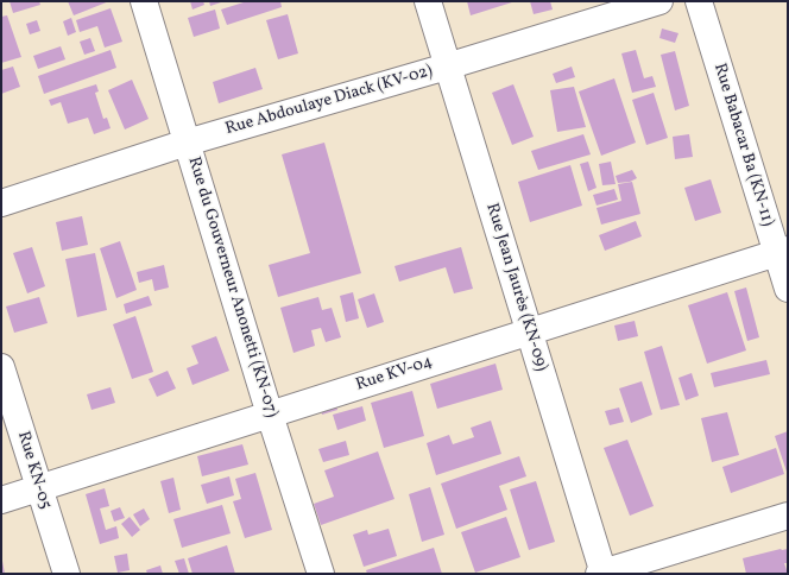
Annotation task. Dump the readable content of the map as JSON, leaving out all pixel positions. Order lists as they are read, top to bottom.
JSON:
{
  "streets": {
    "street": [
      "Rue Abdoulaye Diack (KV-02)",
      "Rue Babacar Ba (KN-11)",
      "Rue du Gouverneur Anonetti (KN-07)",
      "Rue Jean Jaurès (KN-09)",
      "Rue KV-04",
      "Rue KN-05"
    ]
  },
  "crossings": [
    ["Rue Abdoulaye Diack (KV-02)", "Rue du Gouverneur Anonetti (KN-07)"],
    ["Rue Abdoulaye Diack (KV-02)", "Rue Jean Jaurès (KN-09)"],
    ["Rue Babacar Ba (KN-11)", "Rue KV-04"],
    ["Rue du Gouverneur Anonetti (KN-07)", "Rue KV-04"],
    ["Rue Jean Jaurès (KN-09)", "Rue KV-04"],
    ["Rue KV-04", "Rue KN-05"]
  ]
}
